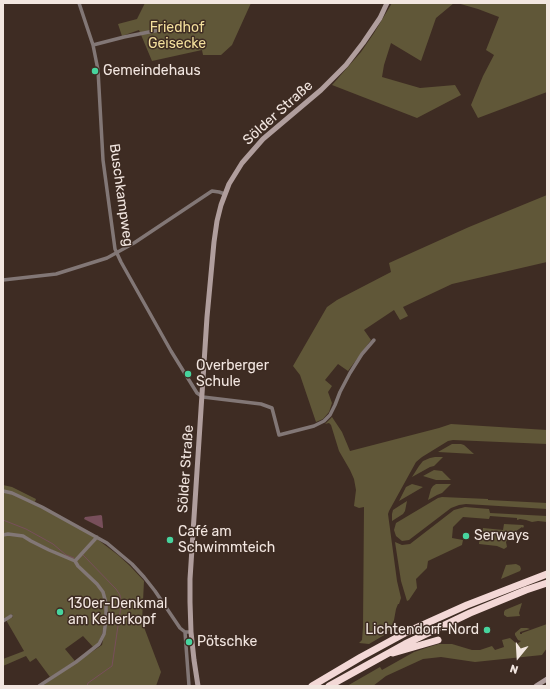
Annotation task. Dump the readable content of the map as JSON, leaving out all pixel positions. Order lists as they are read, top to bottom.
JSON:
{
  "streets": {
    "main road": ["Sölder Straße"],
    "street": ["Buschkampweg"]
  },
  "crossings": [
    ["Sölder Straße", "Buschkampweg"]
  ],
  "parks": ["Friedhof Geisecke"],
  "places": [
    "Gemeindehaus",
    "Overberger Schule",
    "Serways",
    "Café am Schwimmteich",
    "130er-Denkmal am Kellerkopf",
    "Lichtendorf-Nord",
    "Pötschke"
  ],
  "north": "bottom"
}
